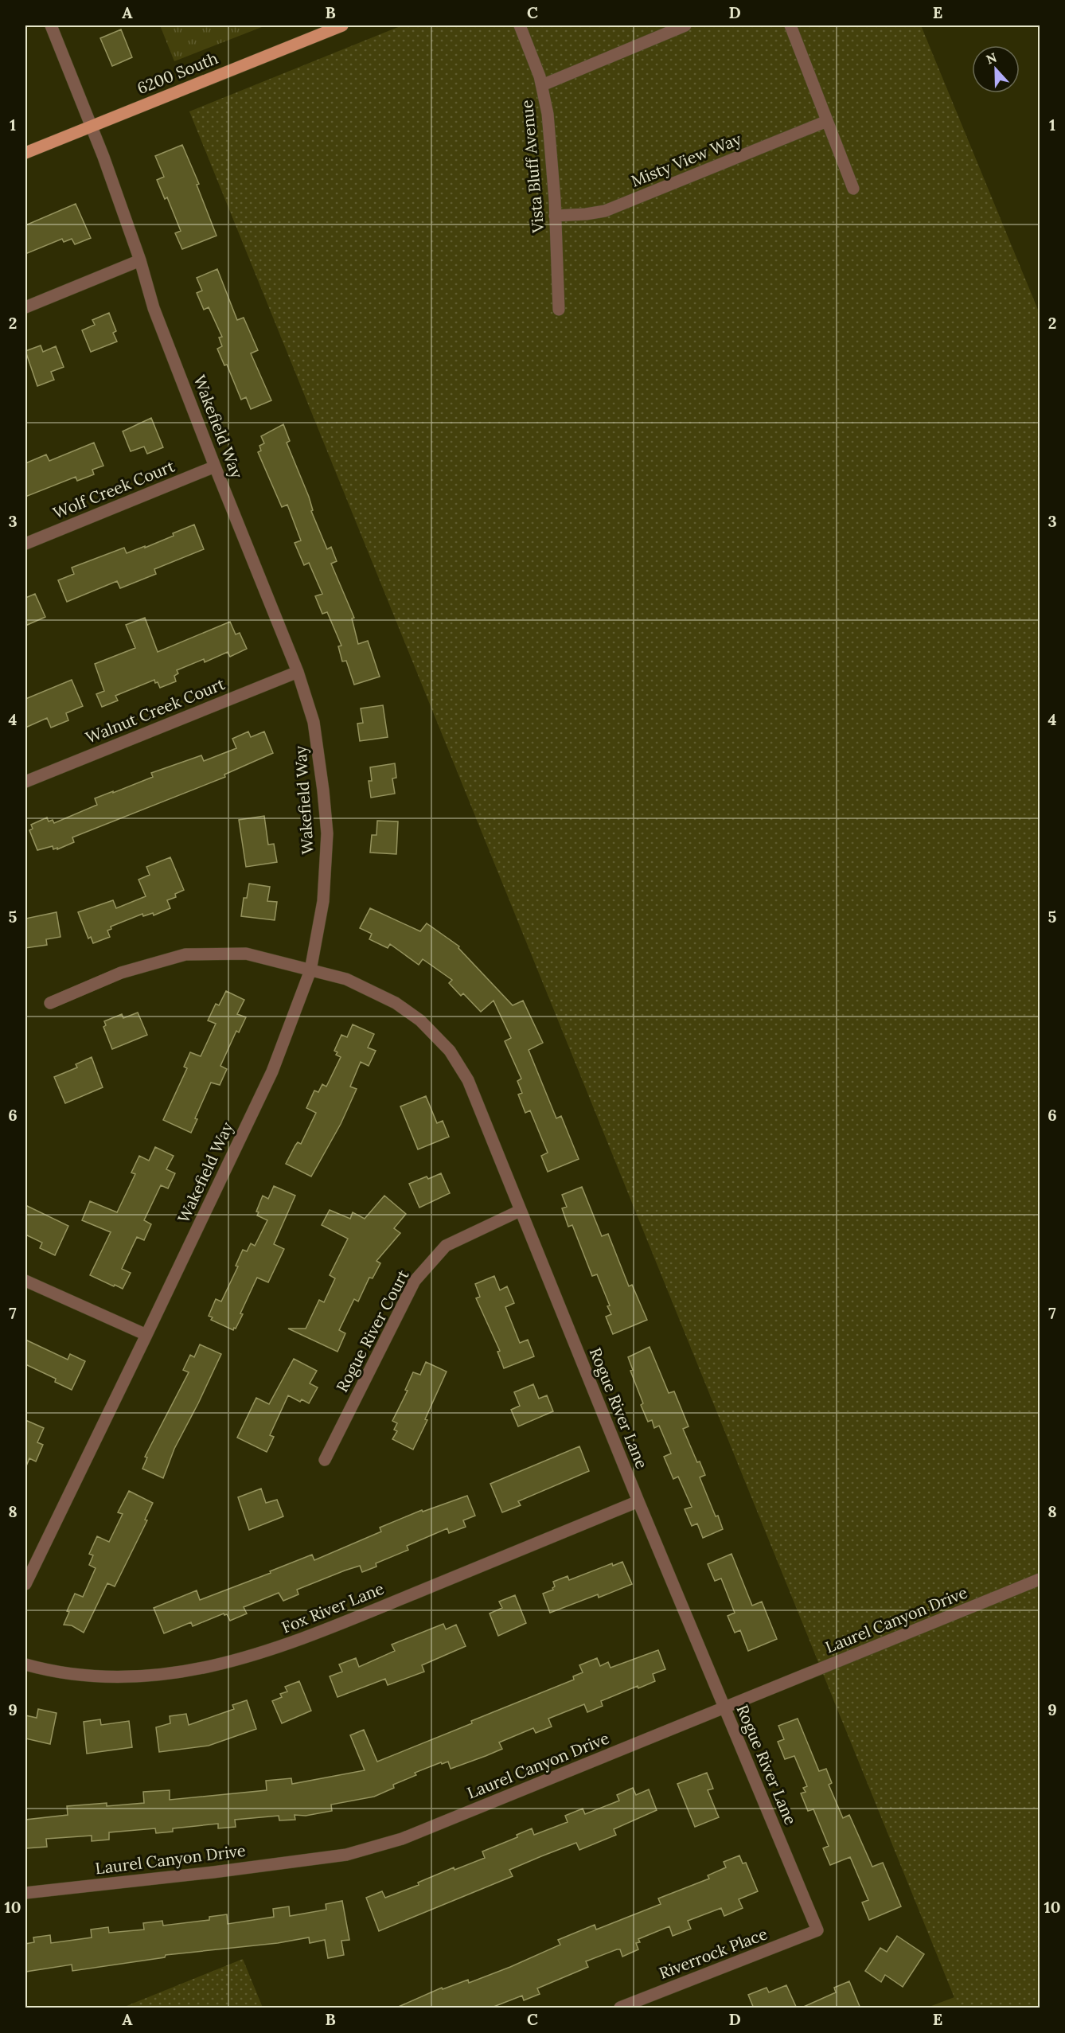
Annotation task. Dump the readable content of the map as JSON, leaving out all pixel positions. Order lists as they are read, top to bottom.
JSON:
{
  "streets": {
    "main road": ["6200 South"],
    "street": [
      "Misty View Way",
      "Vista Bluff Avenue",
      "Wakefield Way",
      "Wolf Creek Court",
      "Walnut Creek Court",
      "Rogue River Court",
      "Rogue River Lane",
      "Fox River Lane",
      "Laurel Canyon Drive",
      "Riverrock Place"
    ]
  },
  "crossings": [
    ["6200 South", "Wakefield Way"],
    ["Misty View Way", "Vista Bluff Avenue"],
    ["Wakefield Way", "Wolf Creek Court"],
    ["Wakefield Way", "Walnut Creek Court"],
    ["Wakefield Way", "Rogue River Lane"],
    ["Rogue River Court", "Rogue River Lane"],
    ["Rogue River Lane", "Fox River Lane"],
    ["Rogue River Lane", "Laurel Canyon Drive"],
    ["Rogue River Lane", "Riverrock Place"]
  ],
  "north": "top",
  "grid": {
    "columns": [
      "A",
      "B",
      "C",
      "D",
      "E"
    ],
    "rows": [
      "1",
      "2",
      "3",
      "4",
      "5",
      "6",
      "7",
      "8",
      "9",
      "10"
    ]
  }
}
